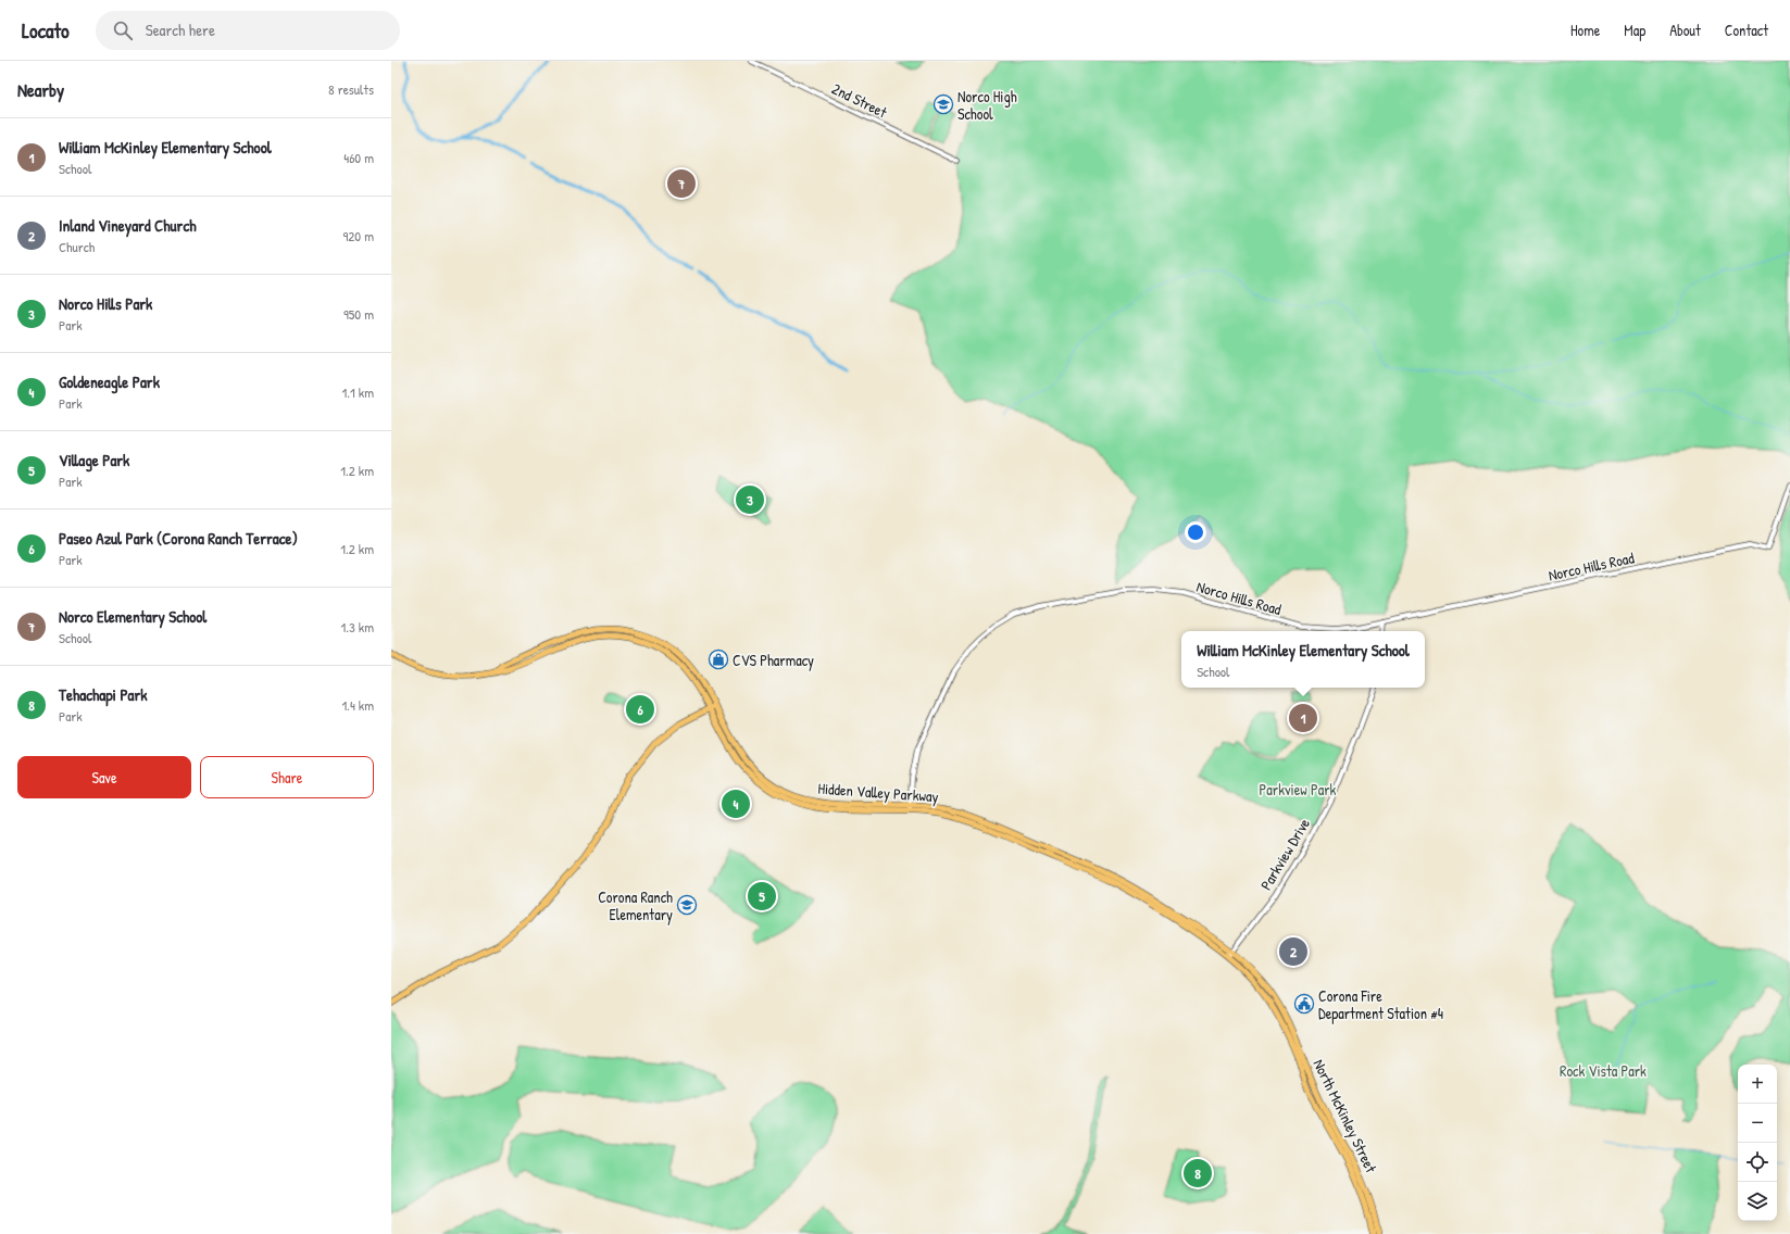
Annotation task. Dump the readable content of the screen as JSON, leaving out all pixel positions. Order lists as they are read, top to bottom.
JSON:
{
  "streets": {
    "main road": ["Hidden Valley Parkway", "North McKinley Street"],
    "street": ["2nd Street", "Norco Hills Road", "Parkview Drive"]
  },
  "crossings": [
    ["Norco Hills Road", "Hidden Valley Parkway"],
    ["Hidden Valley Parkway", "Parkview Drive"],
    ["Hidden Valley Parkway", "North McKinley Street"],
    ["Parkview Drive", "North McKinley Street"]
  ],
  "parks": ["Parkview Park", "Rock Vista Park"],
  "places": {
    "school or university": ["Norco High School", "Corona Ranch Elementary"],
    "shop": ["CVS Pharmacy"],
    "public building": ["Corona Fire Department Station #4"]
  },
  "page": {
    "header": "Locato",
    "search": "Search here",
    "nav": [
      "Home",
      "Map",
      "About",
      "Contact"
    ],
    "heading": ["Nearby", "8 results"],
    "list": [
      {
        "mark": "1",
        "name": "William McKinley Elementary School",
        "note": "School",
        "value": "460 m"
      },
      {
        "mark": "2",
        "name": "Inland Vineyard Church",
        "note": "Church",
        "value": "920 m"
      },
      {
        "mark": "3",
        "name": "Norco Hills Park",
        "note": "Park",
        "value": "950 m"
      },
      {
        "mark": "4",
        "name": "Goldeneagle Park",
        "note": "Park",
        "value": "1.1 km"
      },
      {
        "mark": "5",
        "name": "Village Park",
        "note": "Park",
        "value": "1.2 km"
      },
      {
        "mark": "6",
        "name": "Paseo Azul Park (Corona Ranch Terrace)",
        "note": "Park",
        "value": "1.2 km"
      },
      {
        "mark": "7",
        "name": "Norco Elementary School",
        "note": "School",
        "value": "1.3 km"
      },
      {
        "mark": "8",
        "name": "Tehachapi Park",
        "note": "Park",
        "value": "1.4 km"
      }
    ],
    "pins": [
      "7",
      "3",
      "6",
      "1",
      "4",
      "5",
      "2",
      "8"
    ],
    "popup": ["William McKinley Elementary School", "School"],
    "buttons": ["Save", "Share"],
    "map_buttons": ["+", "−"]
  }
}
